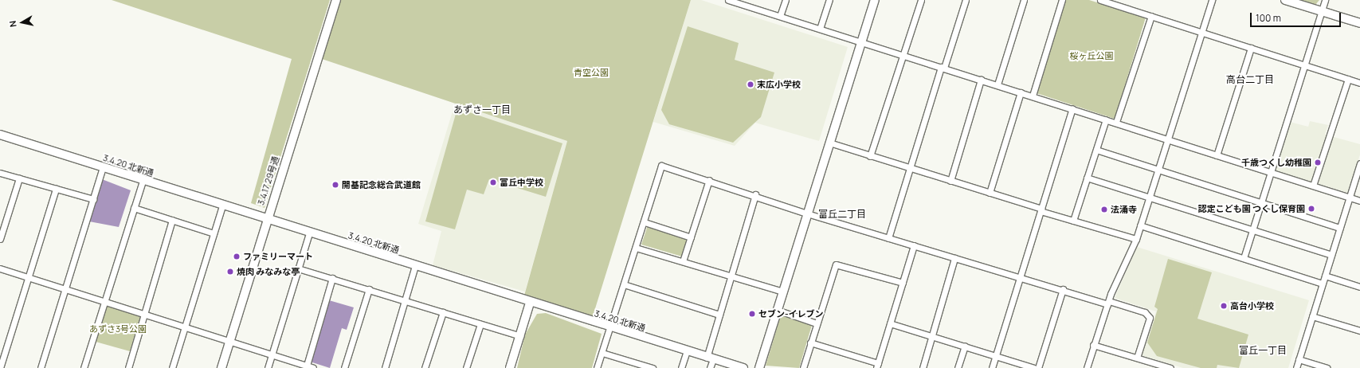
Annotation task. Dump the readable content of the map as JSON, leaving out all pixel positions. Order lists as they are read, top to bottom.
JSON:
{
  "streets": {
    "street": ["3.4.20 北新通", "3.4.17 29号通"]
  },
  "crossings": [
    ["3.4.20 北新通", "3.4.17 29号通"]
  ],
  "districts": [
    "高台二丁目",
    "あずさ一丁目",
    "富丘二丁目",
    "富丘一丁目"
  ],
  "parks": ["桜ヶ丘公園", "青空公園", "あずさ3号公園"],
  "places": [
    "末広小学校",
    "千歳つくし幼稚園",
    "富丘中学校",
    "開基記念総合武道館",
    "認定こども園 つくし保育園",
    "法涌寺",
    "ファミリーマート",
    "焼肉 みなみな亭",
    "高台小学校",
    "セブン-イレブン"
  ],
  "scale_bar": "100 m",
  "north": "left"
}
